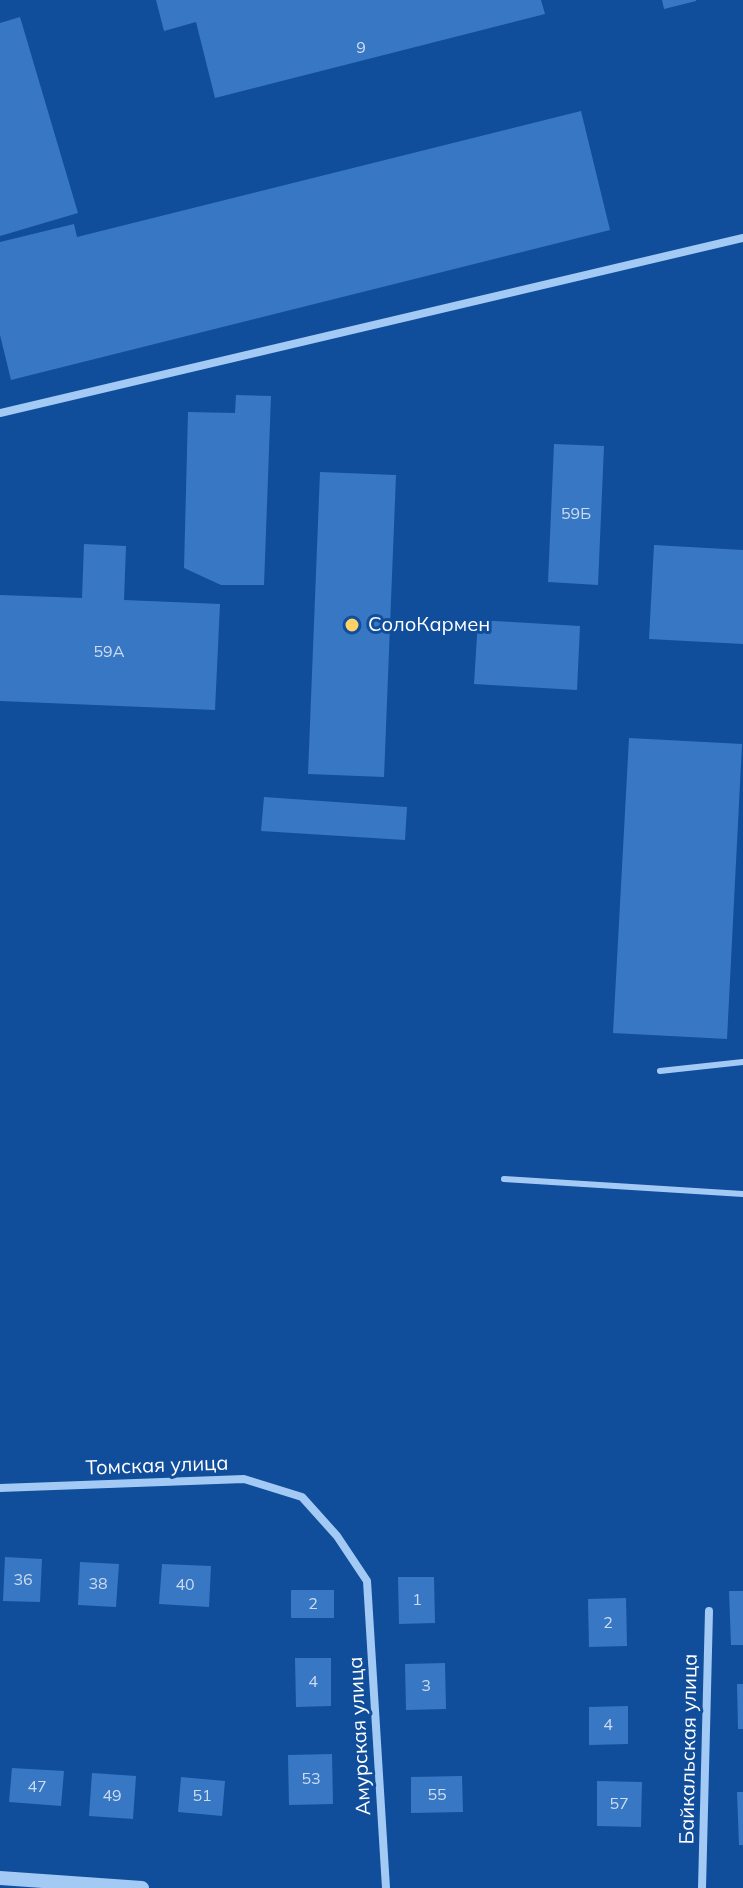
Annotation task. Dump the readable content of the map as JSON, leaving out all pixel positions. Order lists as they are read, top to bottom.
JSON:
{
  "streets": {
    "street": ["Томская улица", "Амурская улица", "Байкальская улица"]
  },
  "crossings": [
    ["Томская улица", "Амурская улица"]
  ],
  "places": ["СолоКармен"],
  "house_numbers": [
    "9",
    "59Б",
    "59А",
    "36",
    "38",
    "40",
    "1",
    "2",
    "2",
    "4",
    "3",
    "4",
    "53",
    "47",
    "55",
    "49",
    "51",
    "57"
  ]
}
